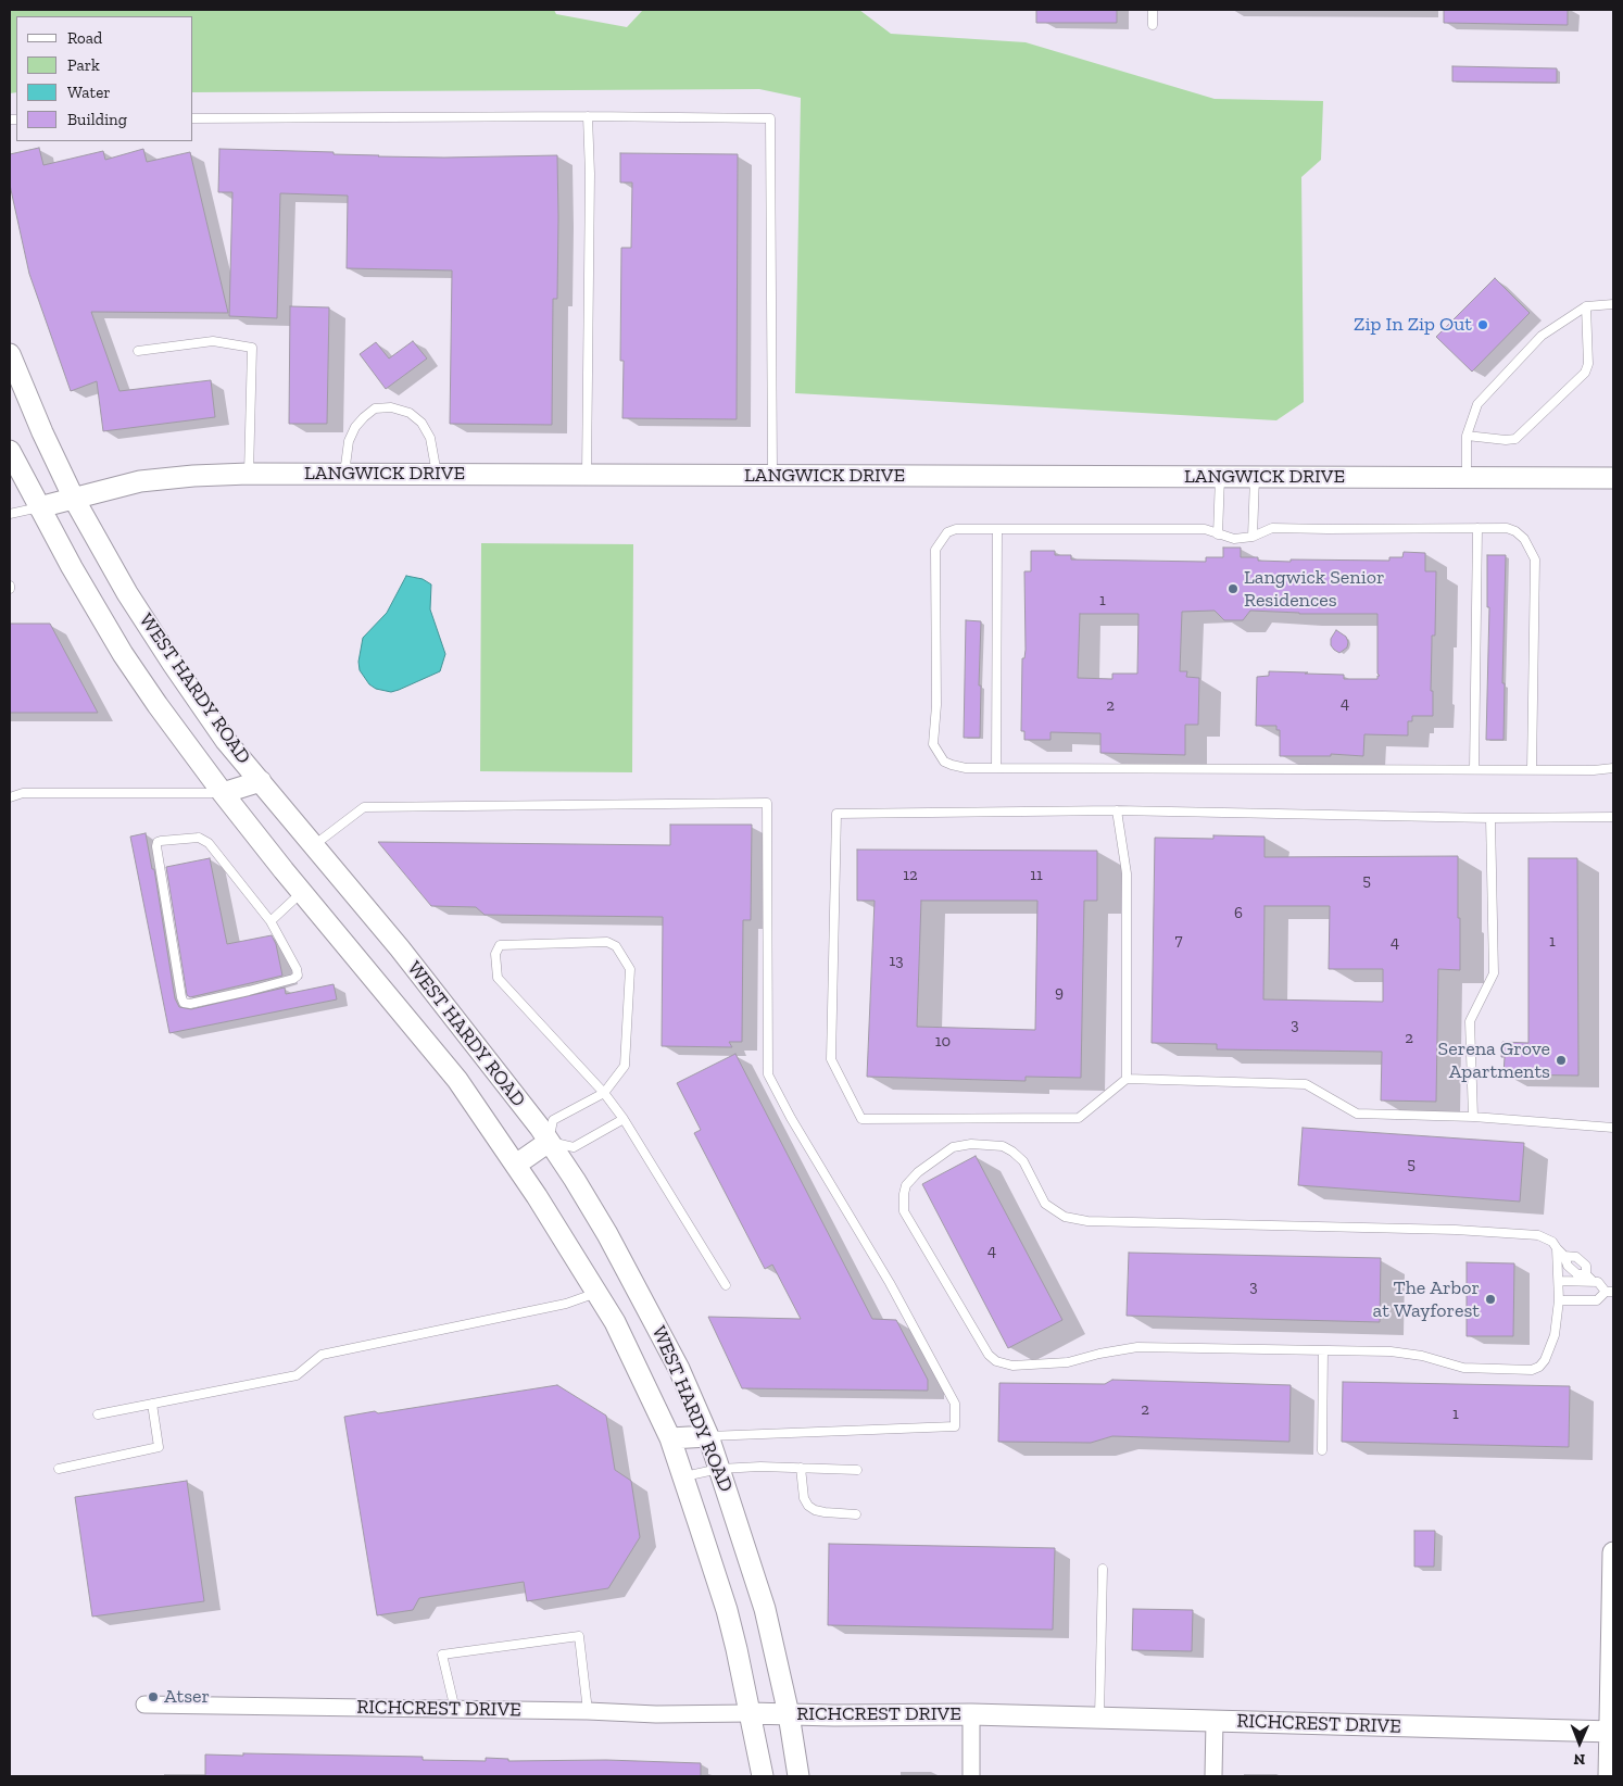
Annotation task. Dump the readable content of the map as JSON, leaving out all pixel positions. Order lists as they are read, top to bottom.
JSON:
{
  "streets": {
    "street": ["LANGWICK DRIVE", "WEST HARDY ROAD", "RICHCREST DRIVE"]
  },
  "crossings": [
    ["LANGWICK DRIVE", "WEST HARDY ROAD"],
    ["WEST HARDY ROAD", "RICHCREST DRIVE"]
  ],
  "places": [
    "Zip In Zip Out",
    "Langwick Senior Residences",
    "Serena Grove Apartments",
    "The Arbor at Wayforest",
    "Atser"
  ],
  "house_numbers": [
    "1",
    "4",
    "2",
    "12",
    "11",
    "5",
    "6",
    "7",
    "1",
    "4",
    "13",
    "9",
    "3",
    "2",
    "10",
    "5",
    "4",
    "3",
    "2",
    "1"
  ],
  "legend": [
    "Road",
    "Park",
    "Water",
    "Building"
  ],
  "north": "bottom"
}
